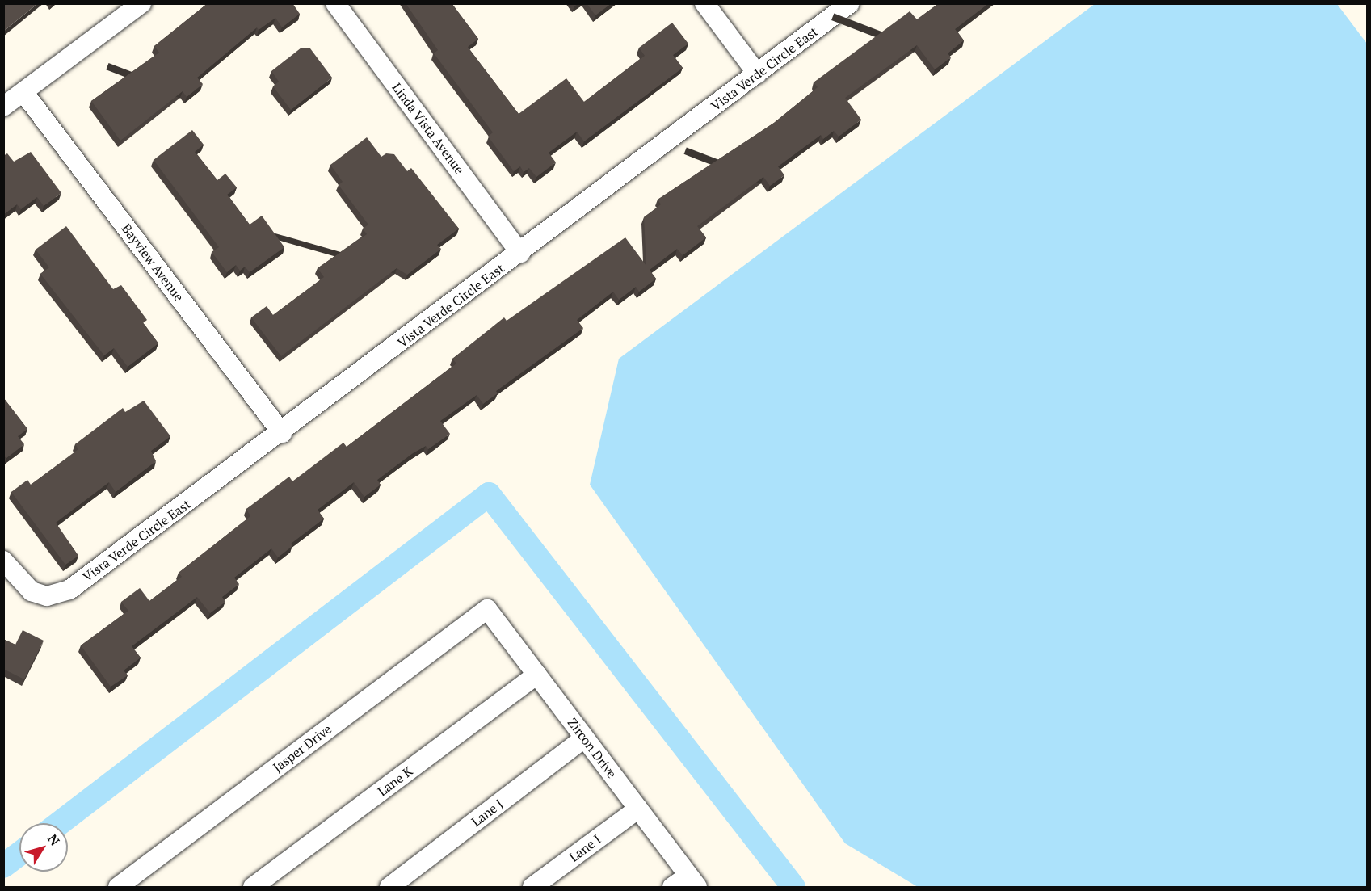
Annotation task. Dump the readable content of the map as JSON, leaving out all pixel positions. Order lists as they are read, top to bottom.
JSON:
{
  "streets": {
    "street": [
      "Vista Verde Circle East",
      "Linda Vista Avenue",
      "Bayview Avenue",
      "Jasper Drive",
      "Zircon Drive",
      "Lane K",
      "Lane J",
      "Lane I"
    ]
  },
  "crossings": [
    ["Vista Verde Circle East", "Linda Vista Avenue"],
    ["Vista Verde Circle East", "Bayview Avenue"],
    ["Jasper Drive", "Zircon Drive"],
    ["Zircon Drive", "Lane K"],
    ["Zircon Drive", "Lane J"],
    ["Zircon Drive", "Lane I"]
  ],
  "north": "top right"
}
